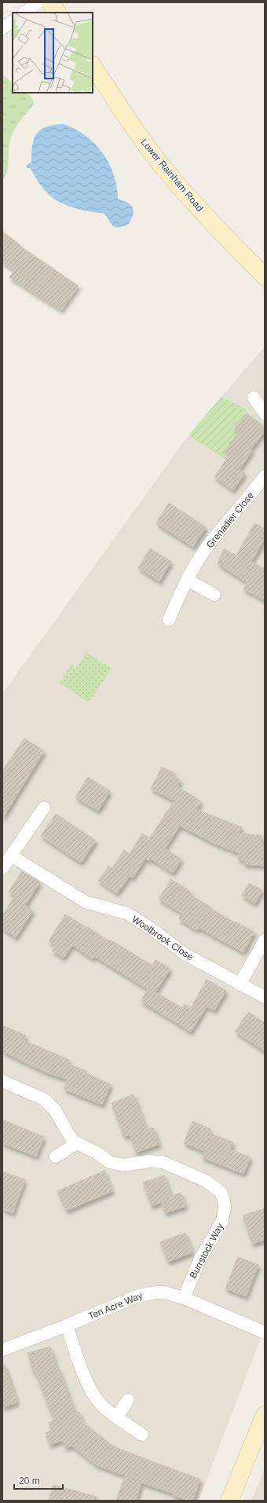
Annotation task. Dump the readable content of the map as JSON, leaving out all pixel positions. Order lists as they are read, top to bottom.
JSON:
{
  "streets": {
    "street": [
      "Lower Rainham Road",
      "Grenadier Close",
      "Woolbrook Close",
      "Burrstock Way",
      "Ten Acre Way"
    ]
  },
  "crossings": [
    ["Burrstock Way", "Ten Acre Way"]
  ],
  "scale_bar": "20 m"
}
